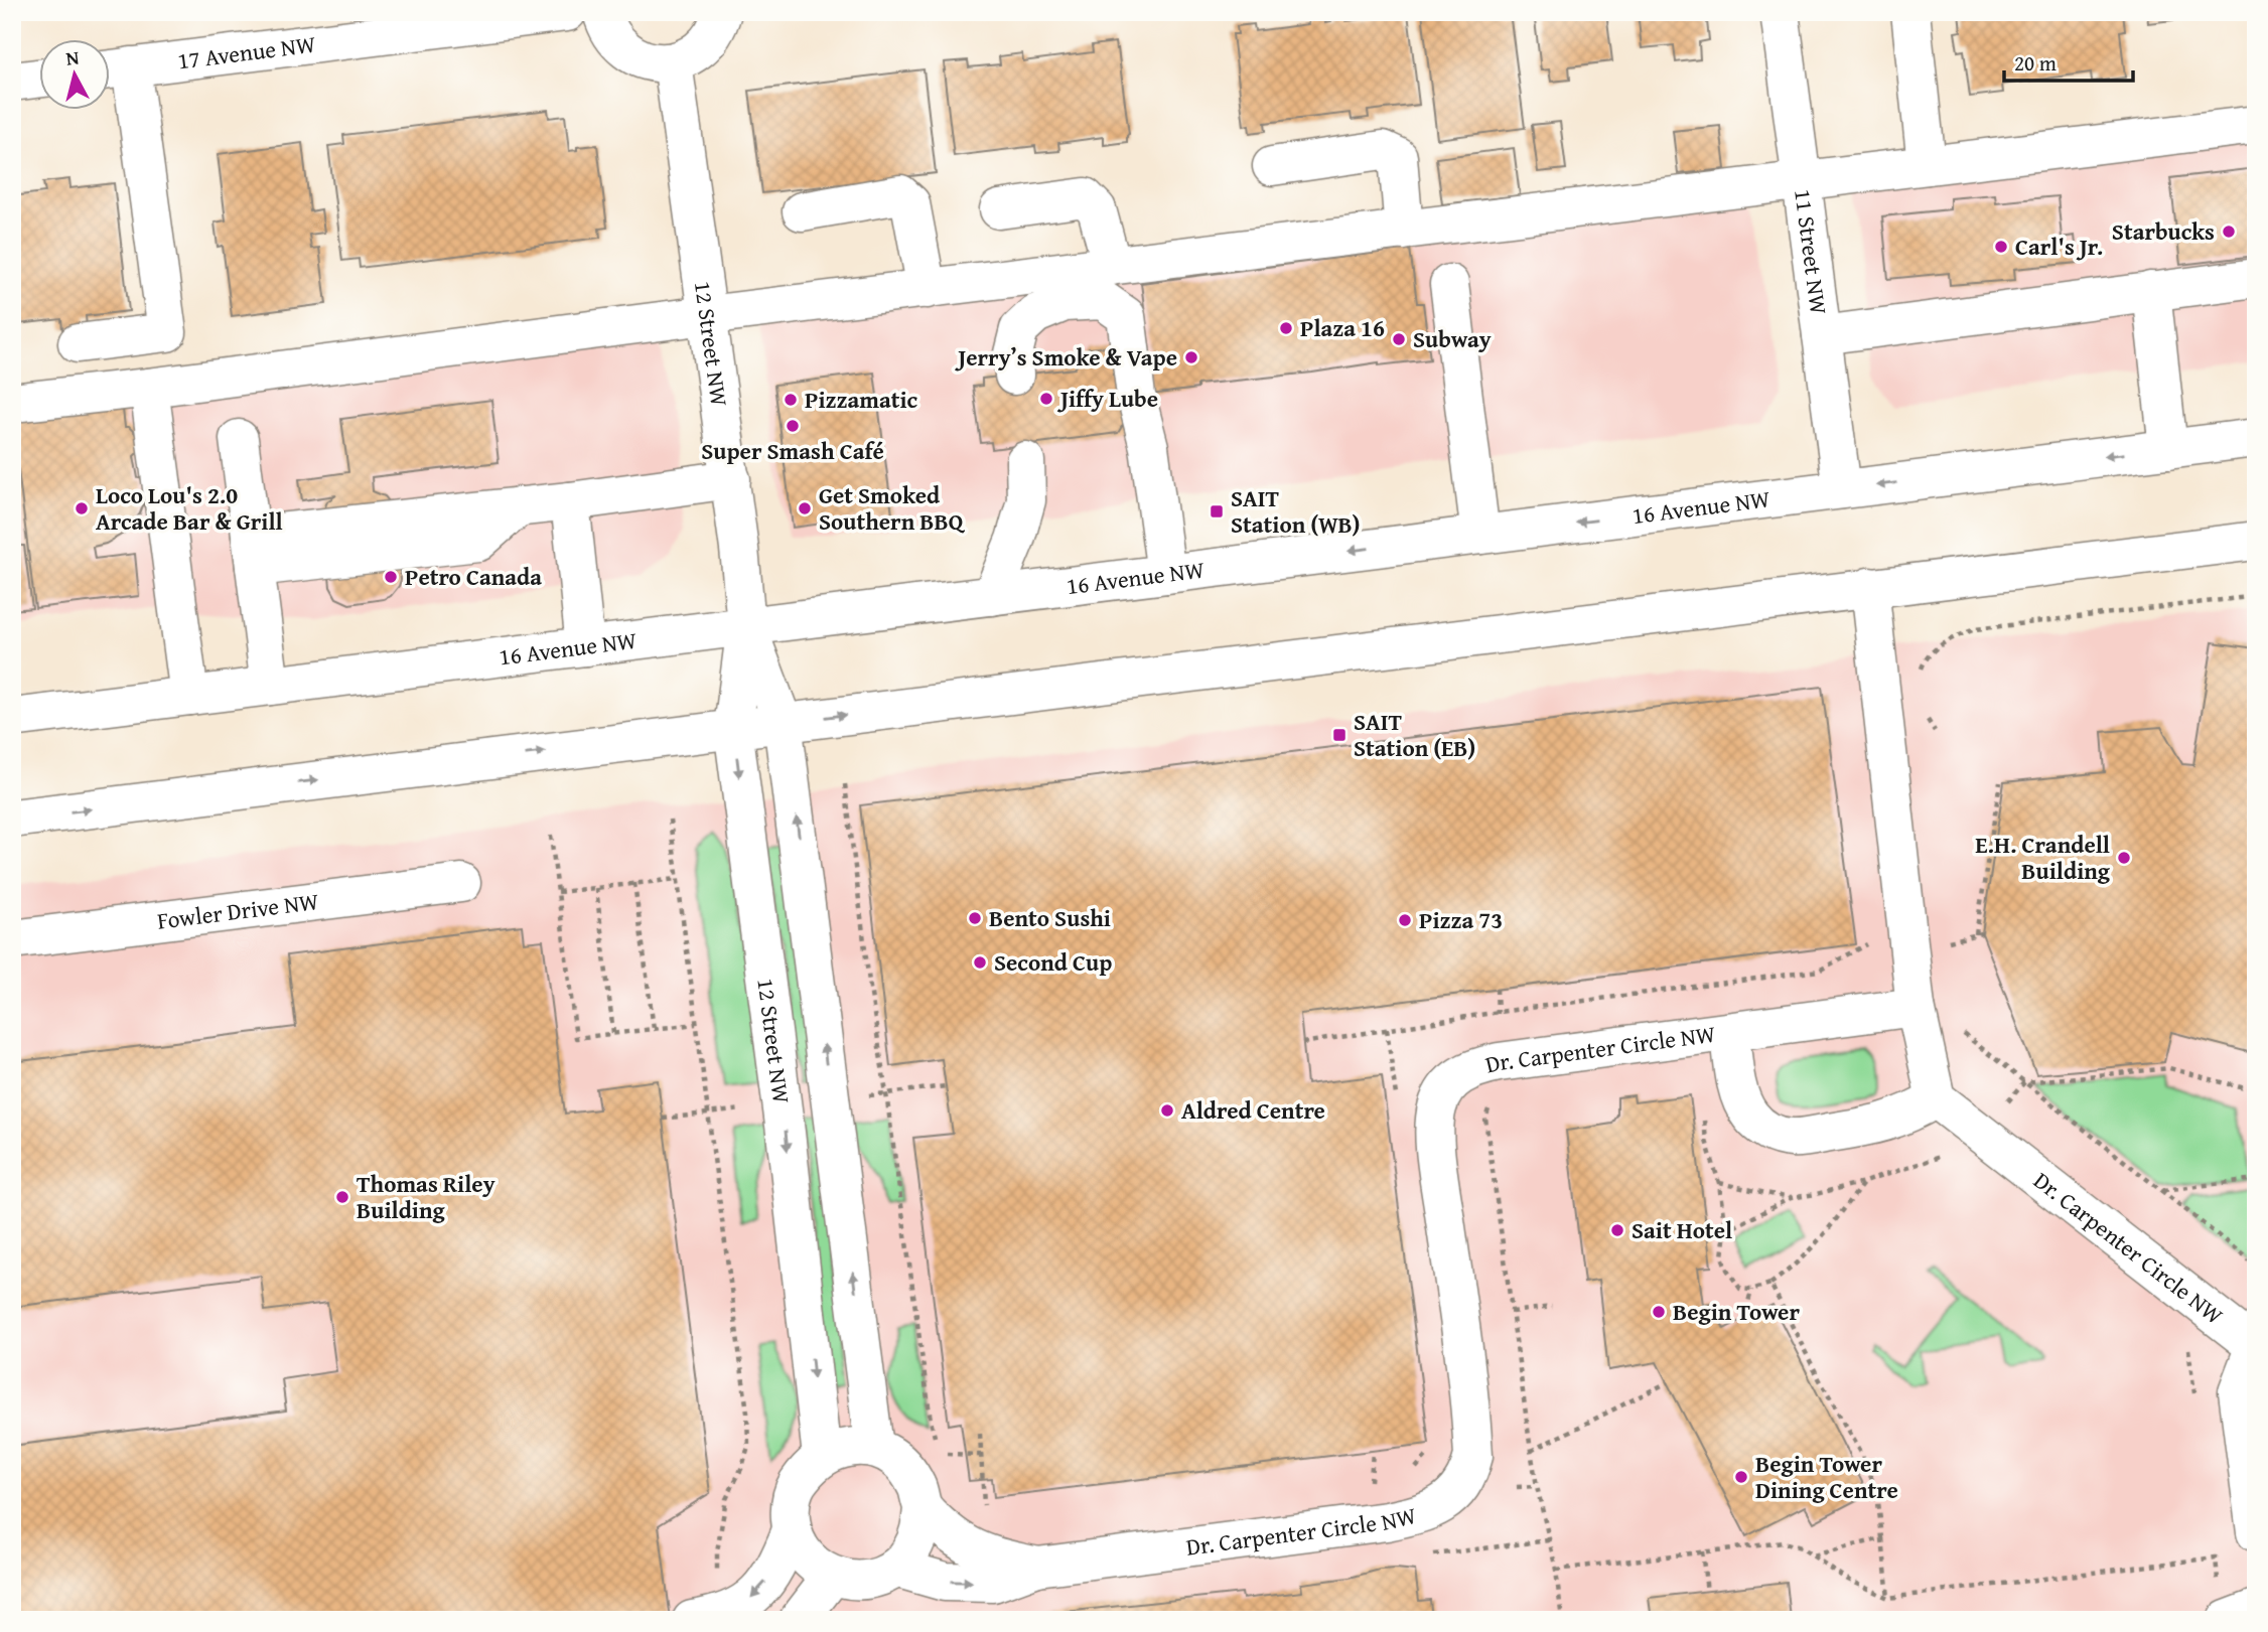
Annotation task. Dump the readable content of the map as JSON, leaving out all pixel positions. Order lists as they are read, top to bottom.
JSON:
{
  "streets": {
    "main road": [
      "17 Avenue NW",
      "11 Street NW",
      "12 Street NW",
      "16 Avenue NW",
      "Fowler Drive NW",
      "Dr. Carpenter Circle NW"
    ]
  },
  "crossings": [
    ["11 Street NW", "16 Avenue NW"],
    ["12 Street NW", "16 Avenue NW"]
  ],
  "places": {
    "other": [
      "Starbucks",
      "Carl's Jr.",
      "Plaza 16",
      "Subway",
      "Jerry’s Smoke & Vape",
      "Jiffy Lube",
      "Pizzamatic",
      "Super Smash Café",
      "Loco Lou's 2.0 Arcade Bar & Grill",
      "Get Smoked Southern BBQ",
      "Petro Canada",
      "E.H. Crandell Building",
      "Bento Sushi",
      "Pizza 73",
      "Second Cup",
      "Aldred Centre",
      "Thomas Riley Building",
      "Sait Hotel",
      "Begin Tower",
      "Begin Tower Dining Centre"
    ],
    "transit": ["SAIT Station (WB)", "SAIT Station (EB)"]
  },
  "scale_bar": "20 m",
  "north": "top"
}
